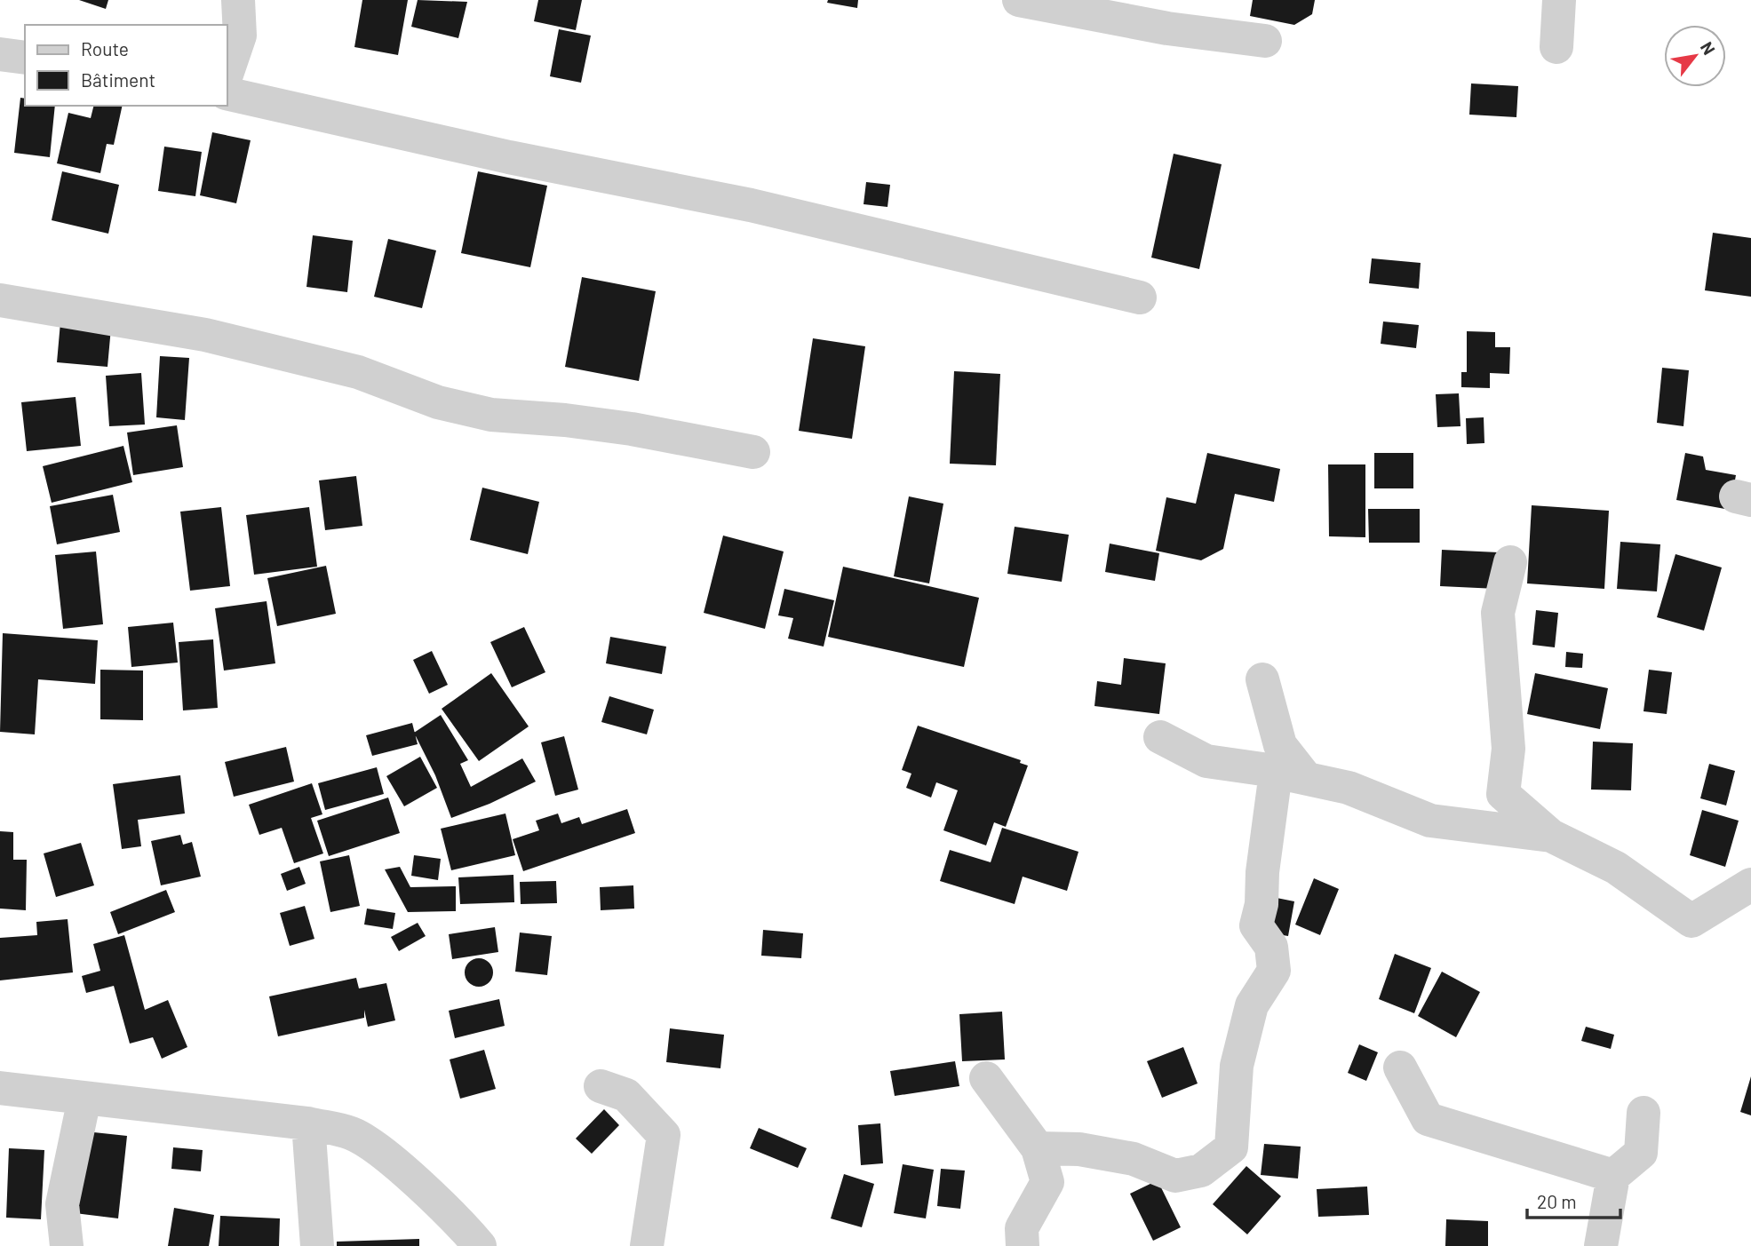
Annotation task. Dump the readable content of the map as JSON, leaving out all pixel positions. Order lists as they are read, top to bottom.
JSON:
{
  "legend": ["Route", "Bâtiment"],
  "scale_bar": "20 m",
  "north": "top right"
}
